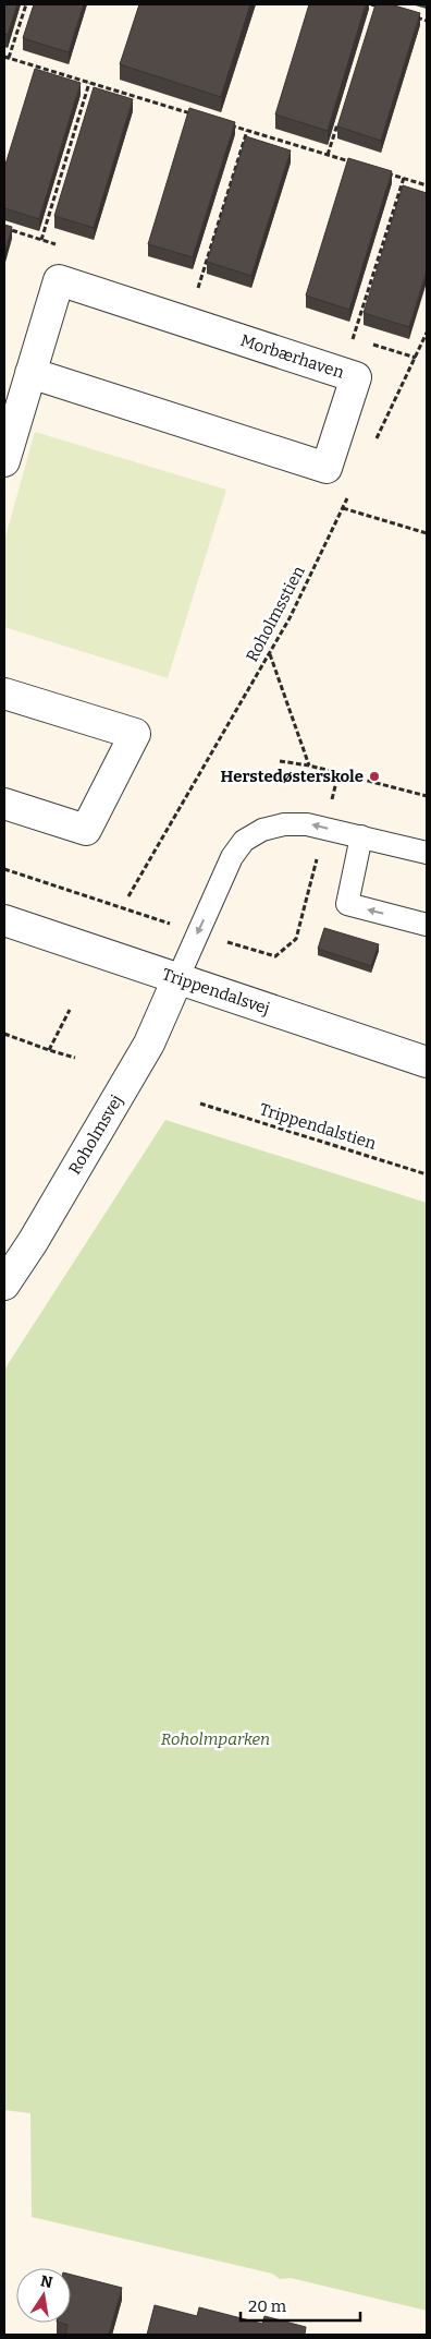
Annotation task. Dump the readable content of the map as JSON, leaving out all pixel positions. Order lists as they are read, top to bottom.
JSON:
{
  "streets": {
    "street": ["Morbærhaven", "Trippendalsvej", "Roholmsvej"],
    "path": ["Roholmsstien", "Trippendalstien"]
  },
  "crossings": [
    ["Trippendalsvej", "Roholmsvej"]
  ],
  "parks": ["Roholmparken"],
  "places": ["Herstedøsterskole"],
  "scale_bar": "20 m",
  "north": "top"
}
